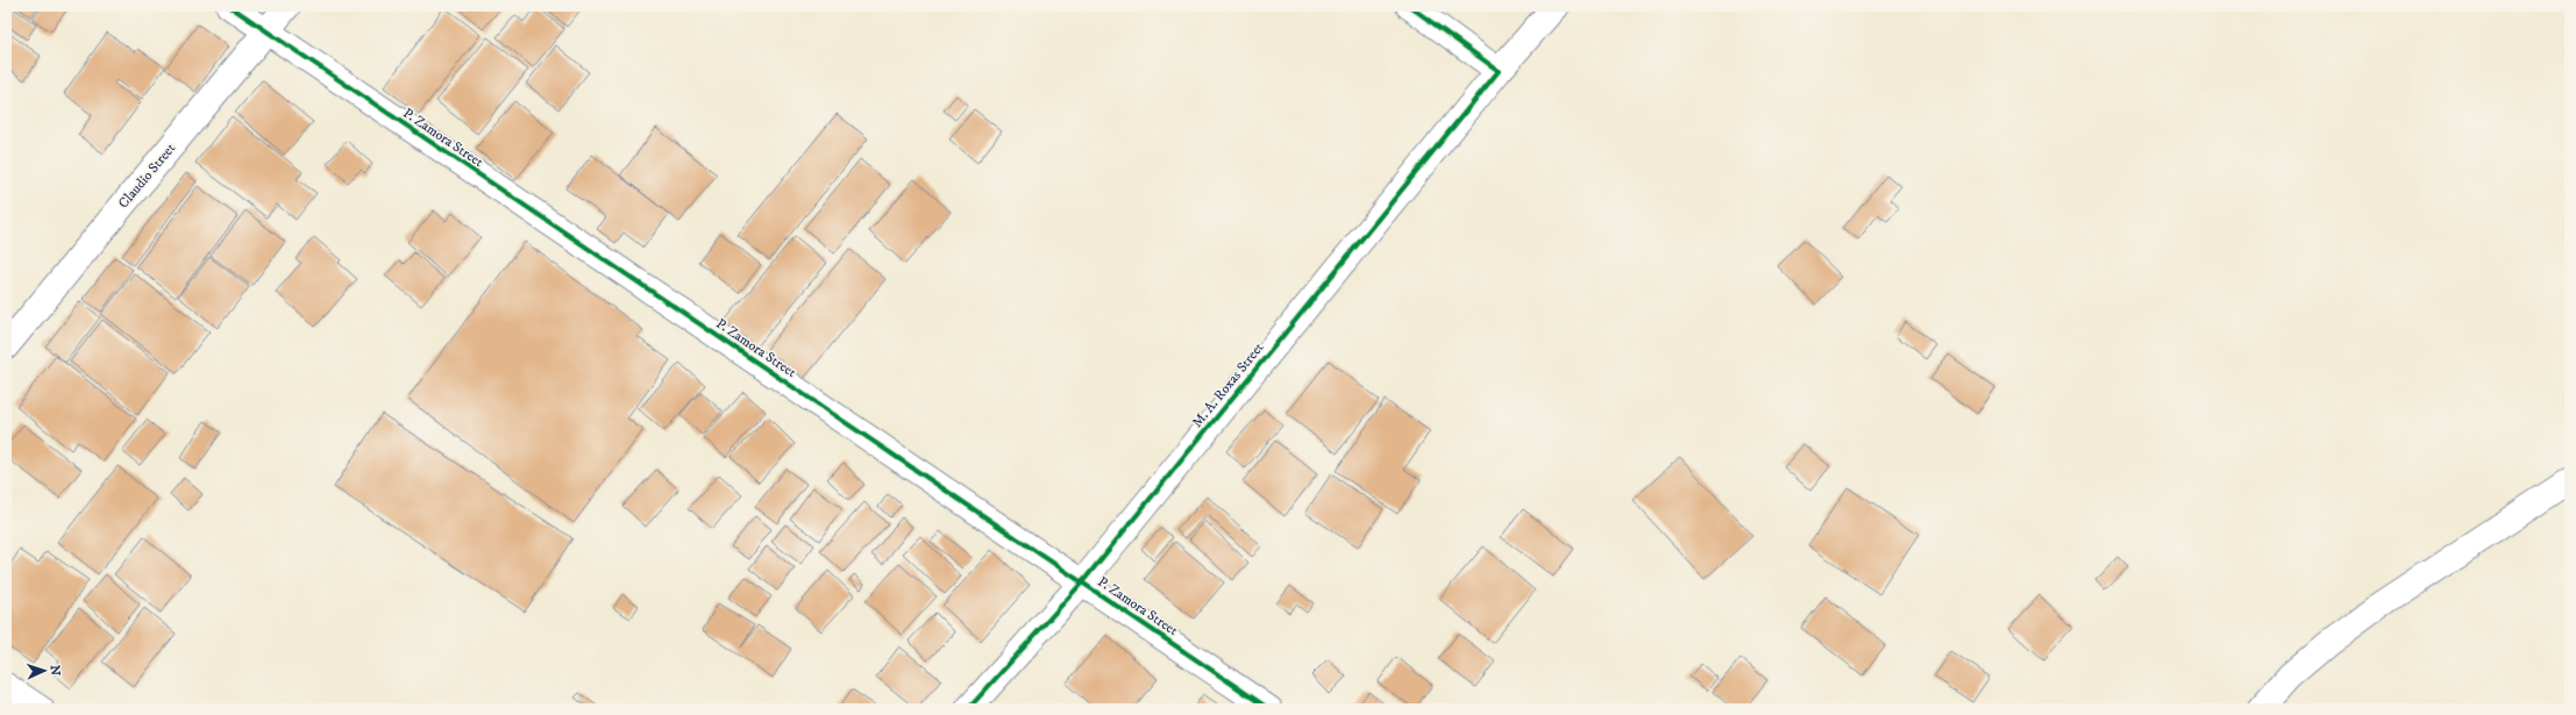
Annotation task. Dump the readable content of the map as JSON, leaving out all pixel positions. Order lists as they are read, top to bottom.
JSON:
{
  "streets": {
    "street": ["P. Zamora Street", "Claudio Street", "M. A. Roxas Street"]
  },
  "crossings": [
    ["P. Zamora Street", "Claudio Street"],
    ["P. Zamora Street", "M. A. Roxas Street"]
  ],
  "north": "right"
}
